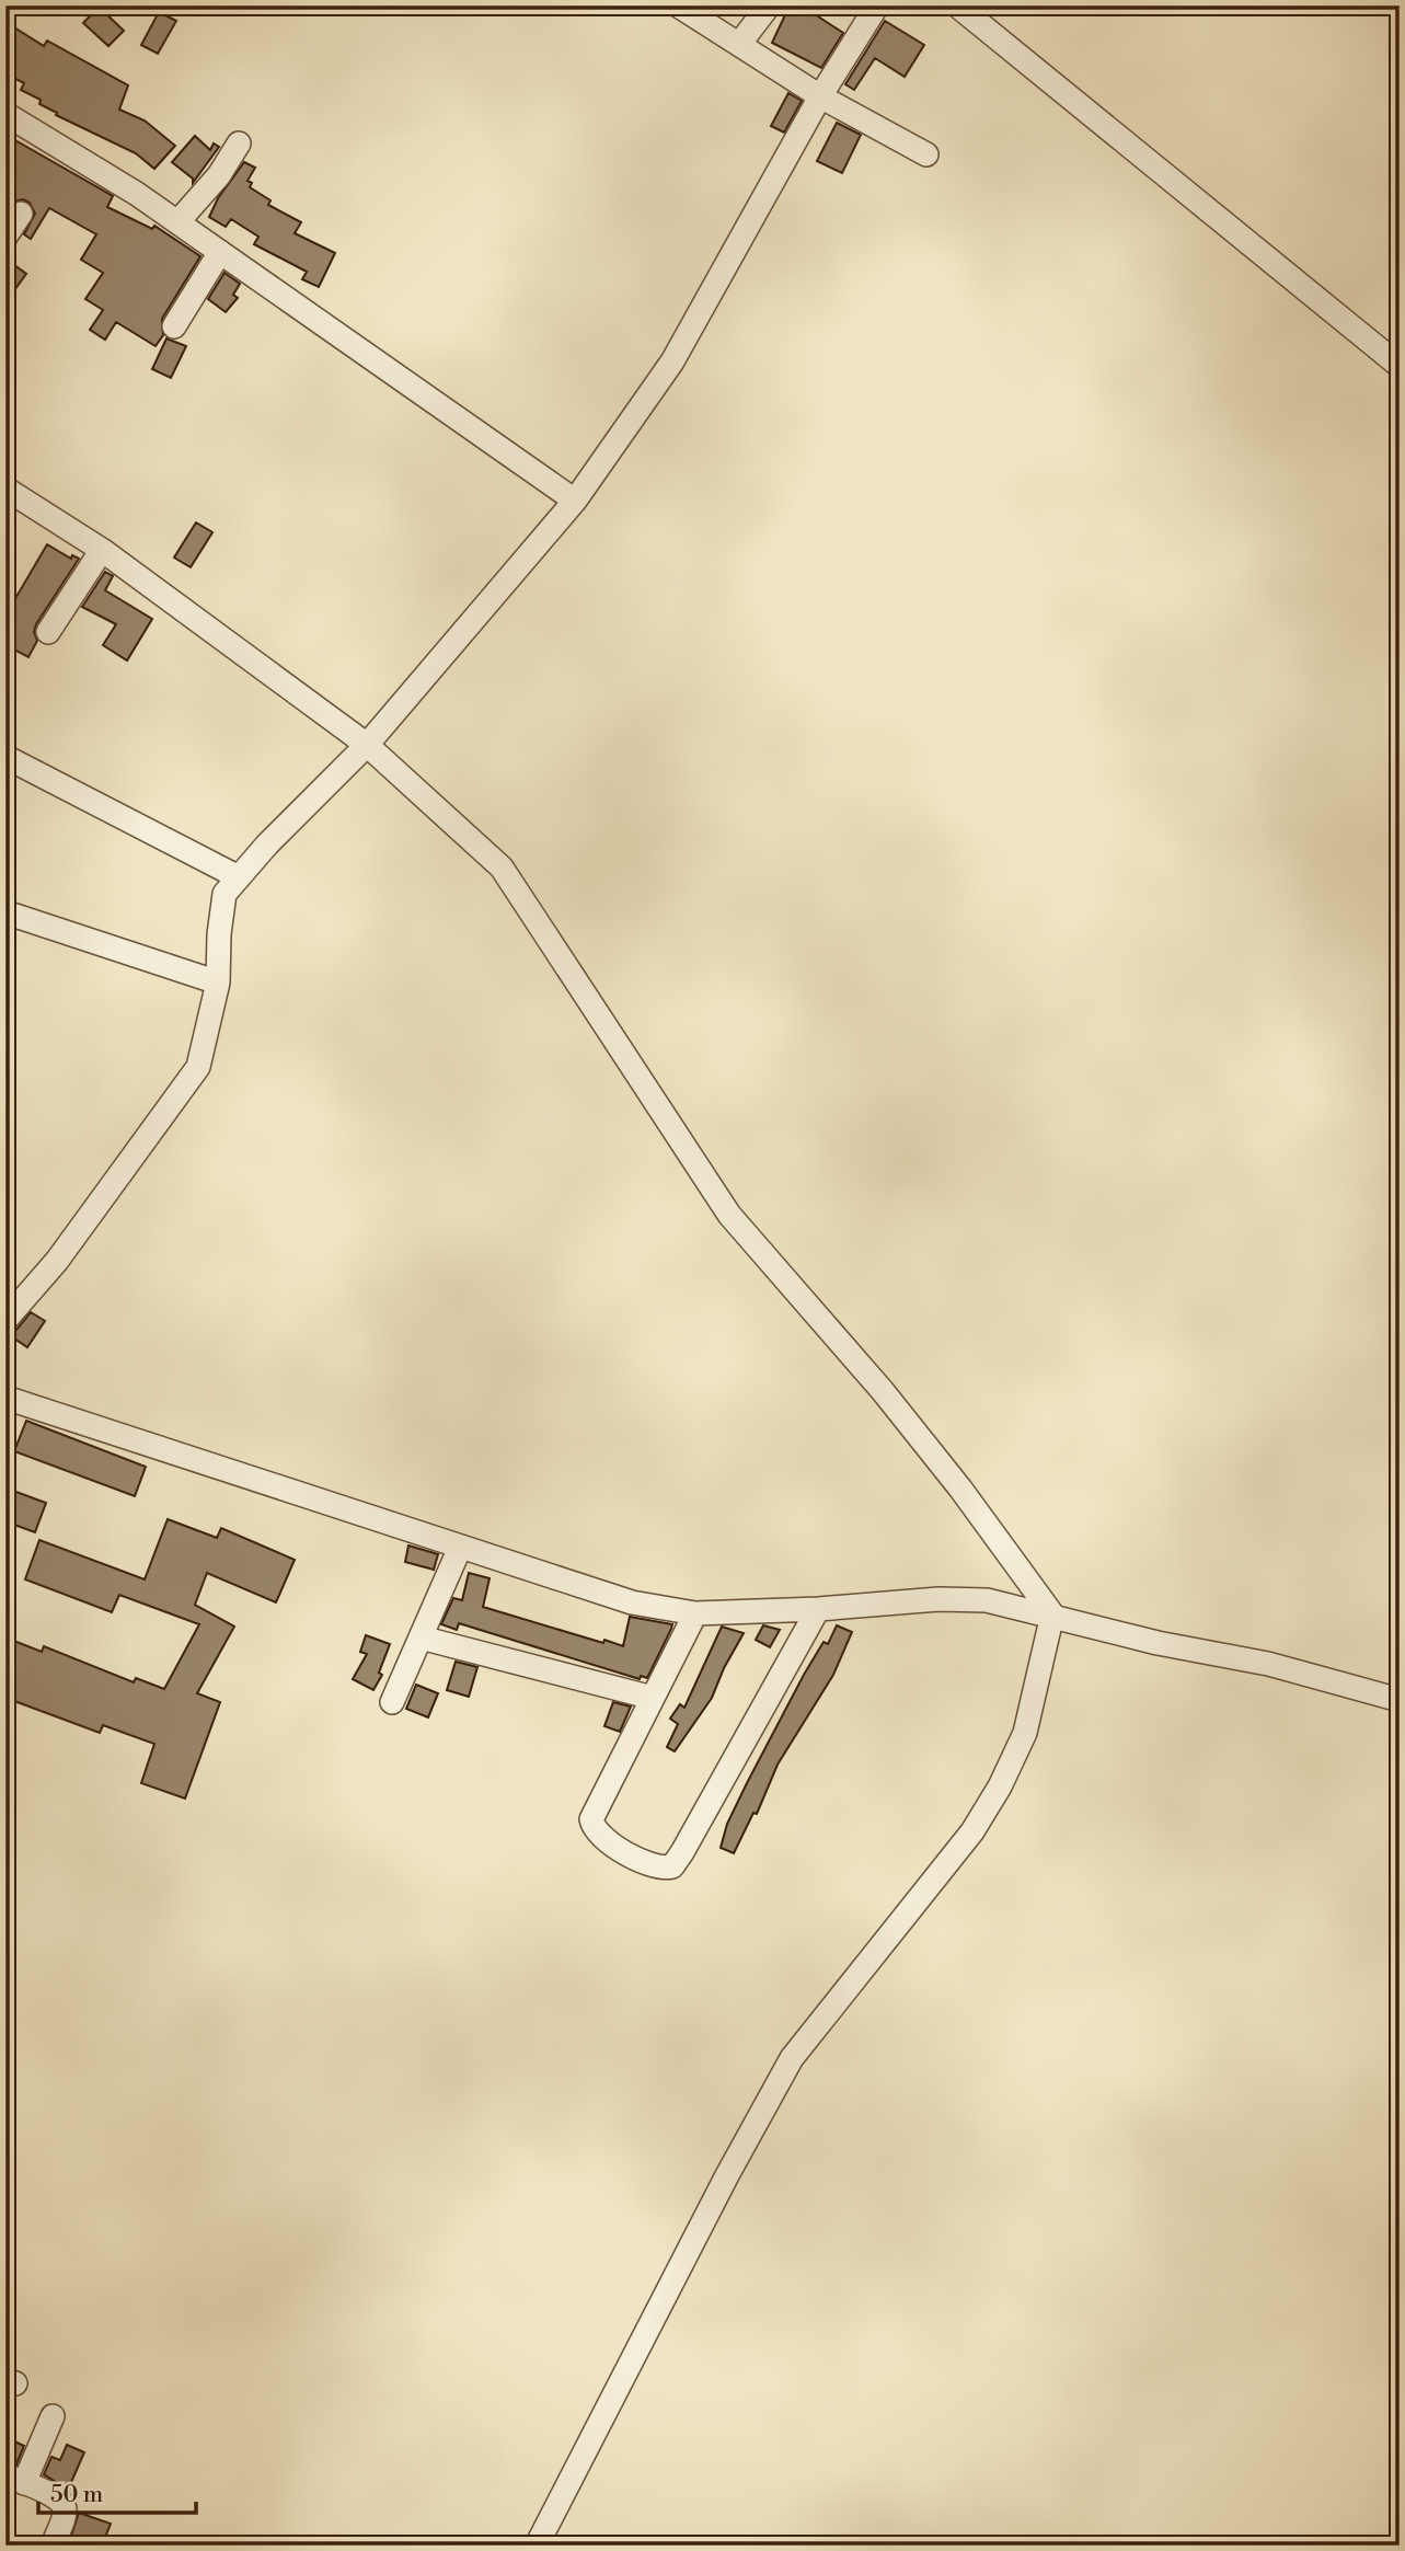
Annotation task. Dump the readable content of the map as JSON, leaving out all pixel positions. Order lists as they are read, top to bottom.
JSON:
{
  "scale_bar": "50 m"
}
